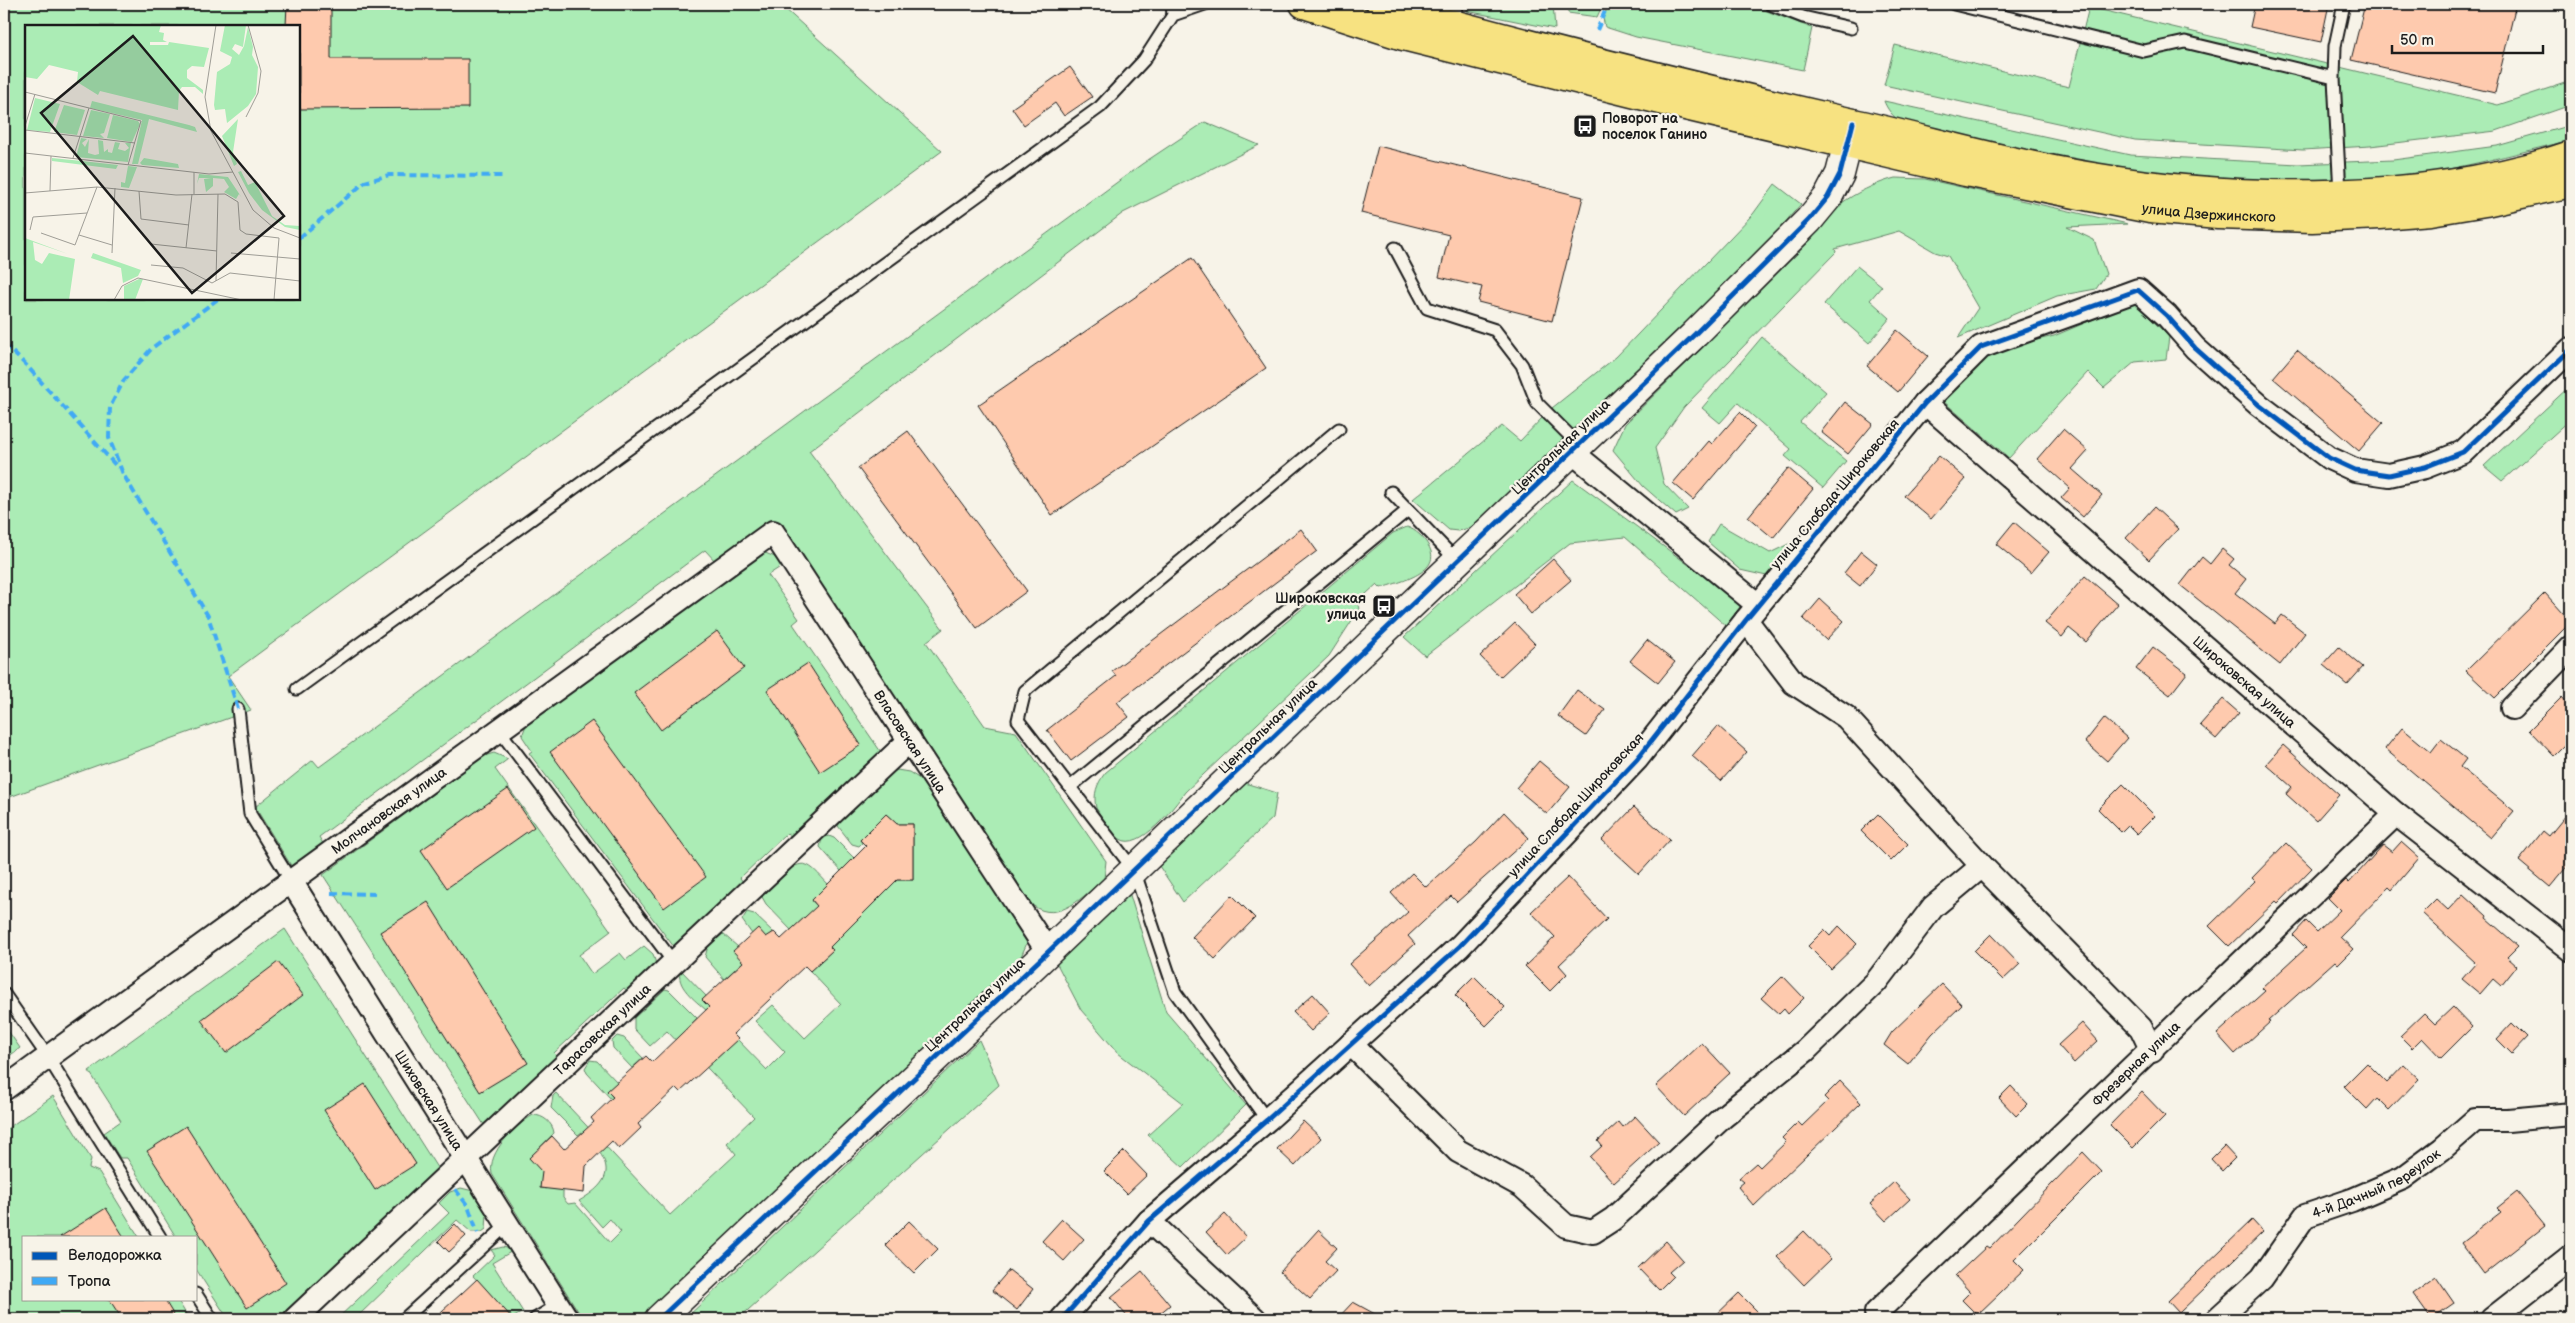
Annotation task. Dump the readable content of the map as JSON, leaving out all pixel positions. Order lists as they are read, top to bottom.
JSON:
{
  "streets": {
    "highway": ["улица Дзержинского"],
    "street": [
      "Центральная улица",
      "улица Слобода Широковская",
      "Широковская улица",
      "Власовская улица",
      "Молчановская улица",
      "Тарасовская улица",
      "Фрезерная улица",
      "Шиховская улица",
      "4-й Дачный переулок"
    ]
  },
  "crossings": [
    ["улица Дзержинского", "Центральная улица"],
    ["Центральная улица", "Власовская улица"],
    ["улица Слобода Широковская", "Широковская улица"],
    ["Широковская улица", "Фрезерная улица"],
    ["Власовская улица", "Молчановская улица"],
    ["Власовская улица", "Тарасовская улица"],
    ["Молчановская улица", "Шиховская улица"],
    ["Тарасовская улица", "Шиховская улица"]
  ],
  "places": {
    "bus stop": ["Поворот на поселок Ганино", "Широковская улица"]
  },
  "legend": ["Велодорожка", "Тропа"],
  "scale_bar": "50 m"
}
